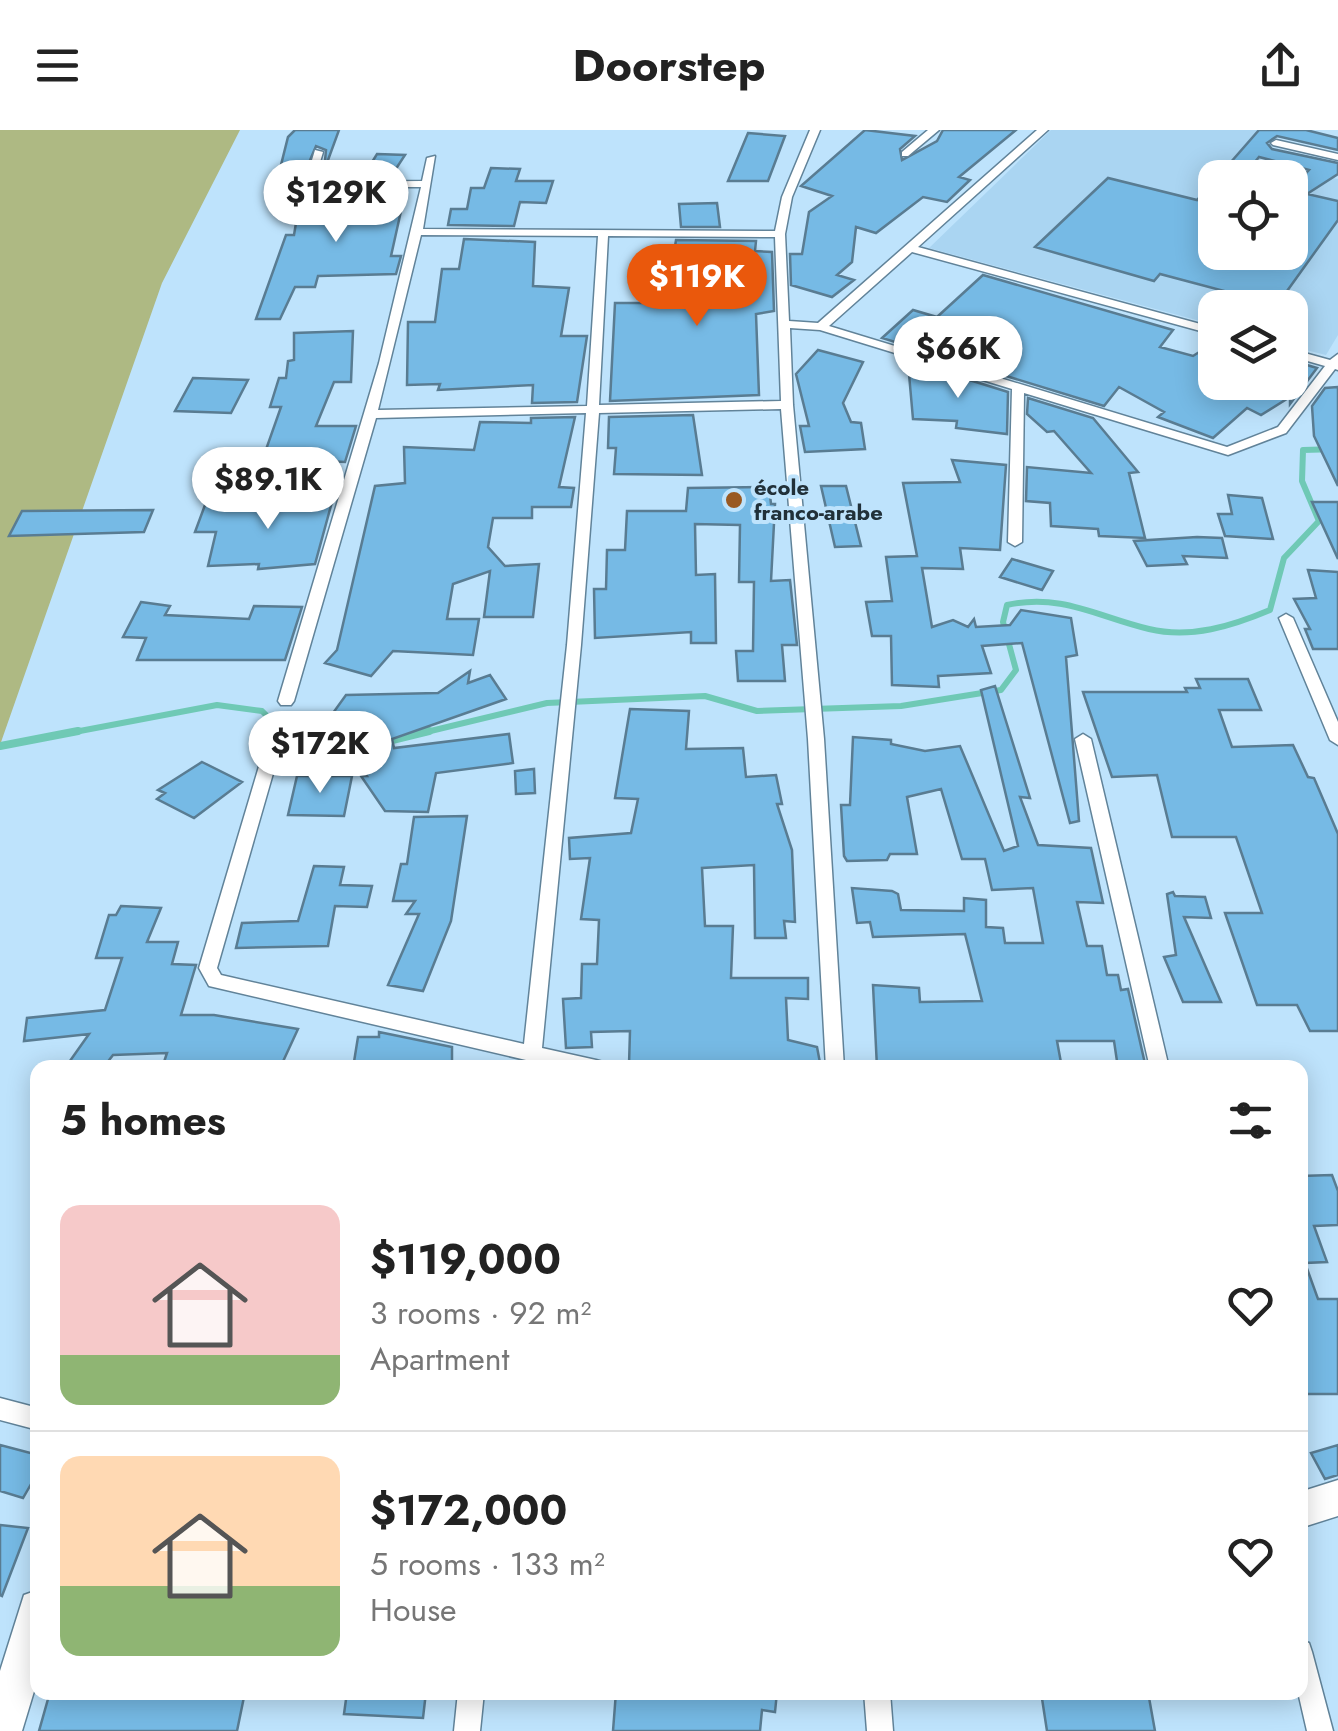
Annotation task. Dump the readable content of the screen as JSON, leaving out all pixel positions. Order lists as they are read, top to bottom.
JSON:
{
  "places": ["école franco-arabe"],
  "page": {
    "header": "Doorstep",
    "price": [
      "$129K",
      "$119K",
      "$66K",
      "$89.1K",
      "$172K"
    ],
    "heading": "5 homes",
    "list": [
      {
        "name": "$119,000",
        "note": "3 rooms · 92 m² · Apartment"
      },
      {
        "name": "$172,000",
        "note": "5 rooms · 133 m² · House"
      }
    ]
  }
}
